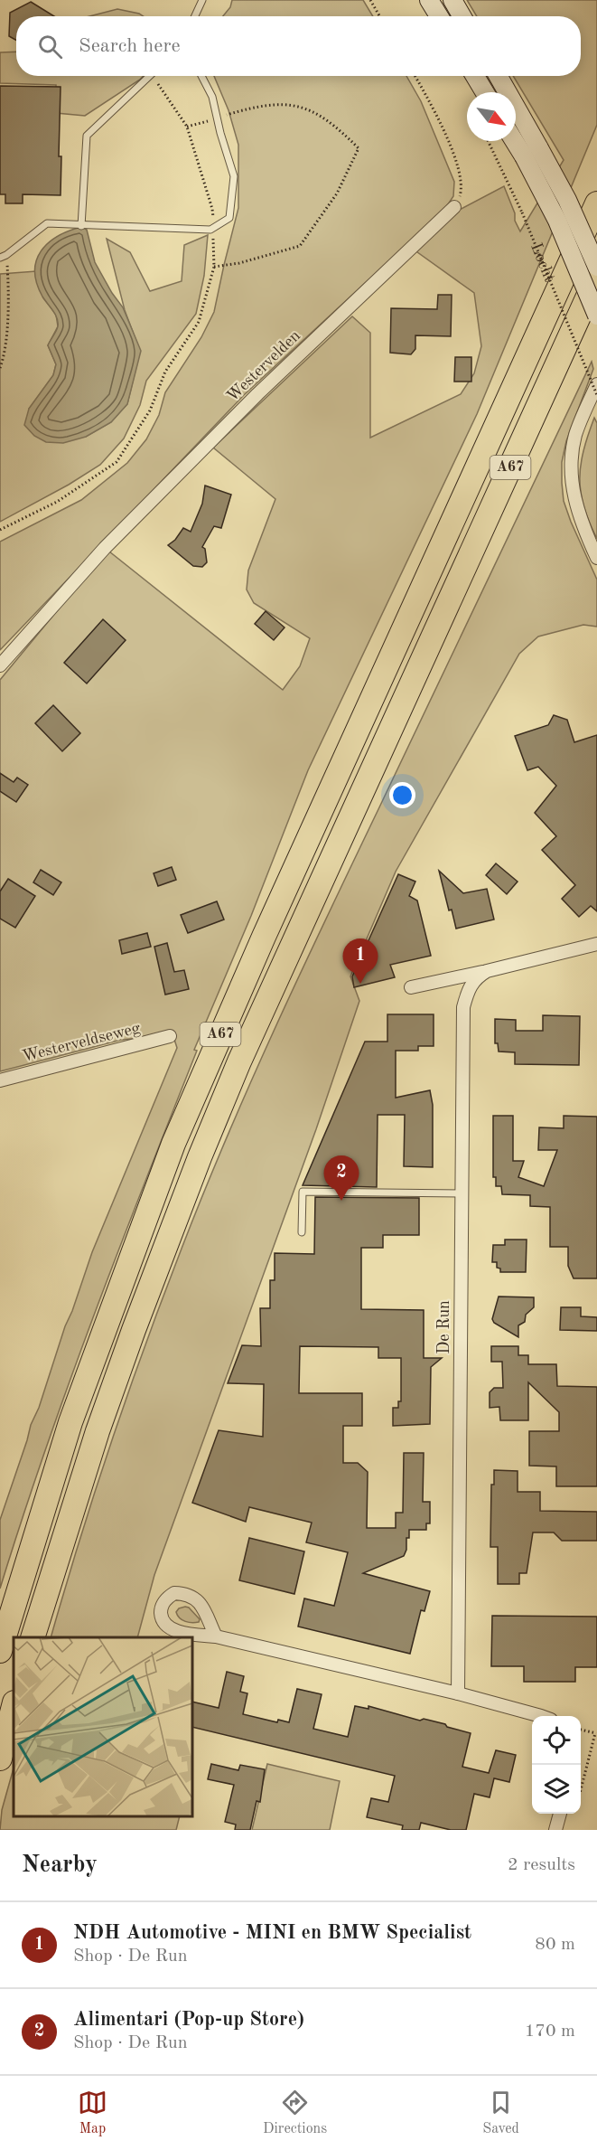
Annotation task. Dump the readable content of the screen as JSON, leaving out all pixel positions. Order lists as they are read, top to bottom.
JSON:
{
  "streets": {
    "highway": ["A67"],
    "main road": ["Locht"],
    "street": ["Westervelden", "Westerveldseweg", "De Run"]
  },
  "north": "bottom right",
  "page": {
    "search": "Search here",
    "pins": ["1", "2"],
    "heading": ["Nearby", "2 results"],
    "list": [
      {
        "mark": "1",
        "name": "NDH Automotive - MINI en BMW Specialist",
        "note": "Shop · De Run",
        "value": "80 m"
      },
      {
        "mark": "2",
        "name": "Alimentari (Pop-up Store)",
        "note": "Shop · De Run",
        "value": "170 m"
      }
    ],
    "nav": ["Map", "Directions", "Saved"]
  }
}
